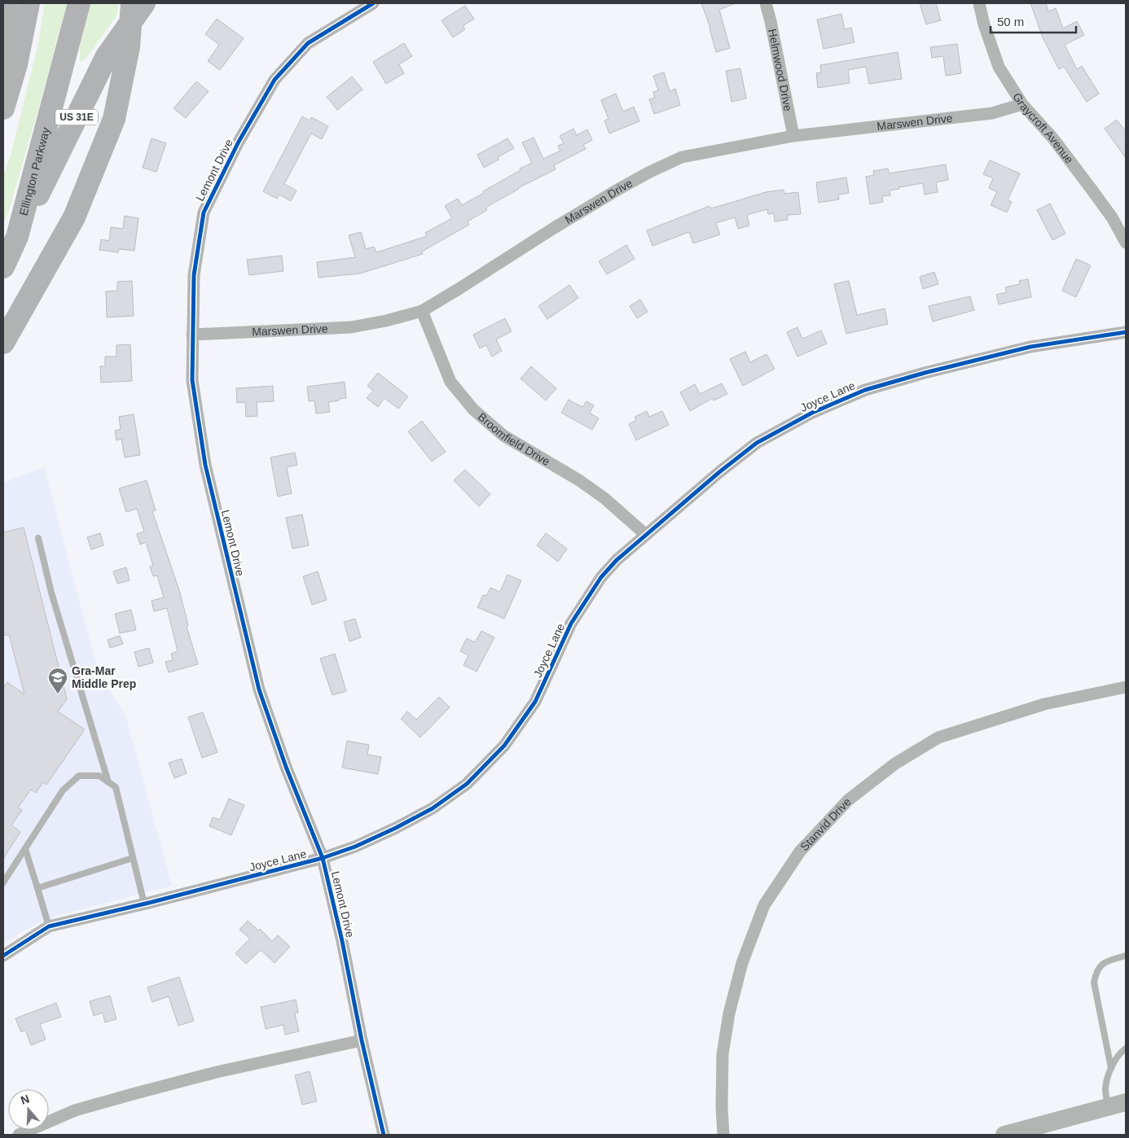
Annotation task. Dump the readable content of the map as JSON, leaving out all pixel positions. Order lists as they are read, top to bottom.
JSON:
{
  "streets": {
    "highway": ["US 31E", "Ellington Parkway"],
    "street": [
      "Helmwood Drive",
      "Marswen Drive",
      "Graycroft Avenue",
      "Lemont Drive",
      "Joyce Lane",
      "Broomfield Drive",
      "Stanvid Drive"
    ]
  },
  "crossings": [
    ["Helmwood Drive", "Marswen Drive"],
    ["US 31E", "Ellington Parkway"],
    ["Marswen Drive", "Graycroft Avenue"],
    ["Marswen Drive", "Lemont Drive"],
    ["Marswen Drive", "Broomfield Drive"],
    ["Lemont Drive", "Joyce Lane"],
    ["Joyce Lane", "Broomfield Drive"]
  ],
  "places": {
    "school or university": ["Gra-Mar Middle Prep"]
  },
  "scale_bar": "50 m",
  "north": "top"
}
